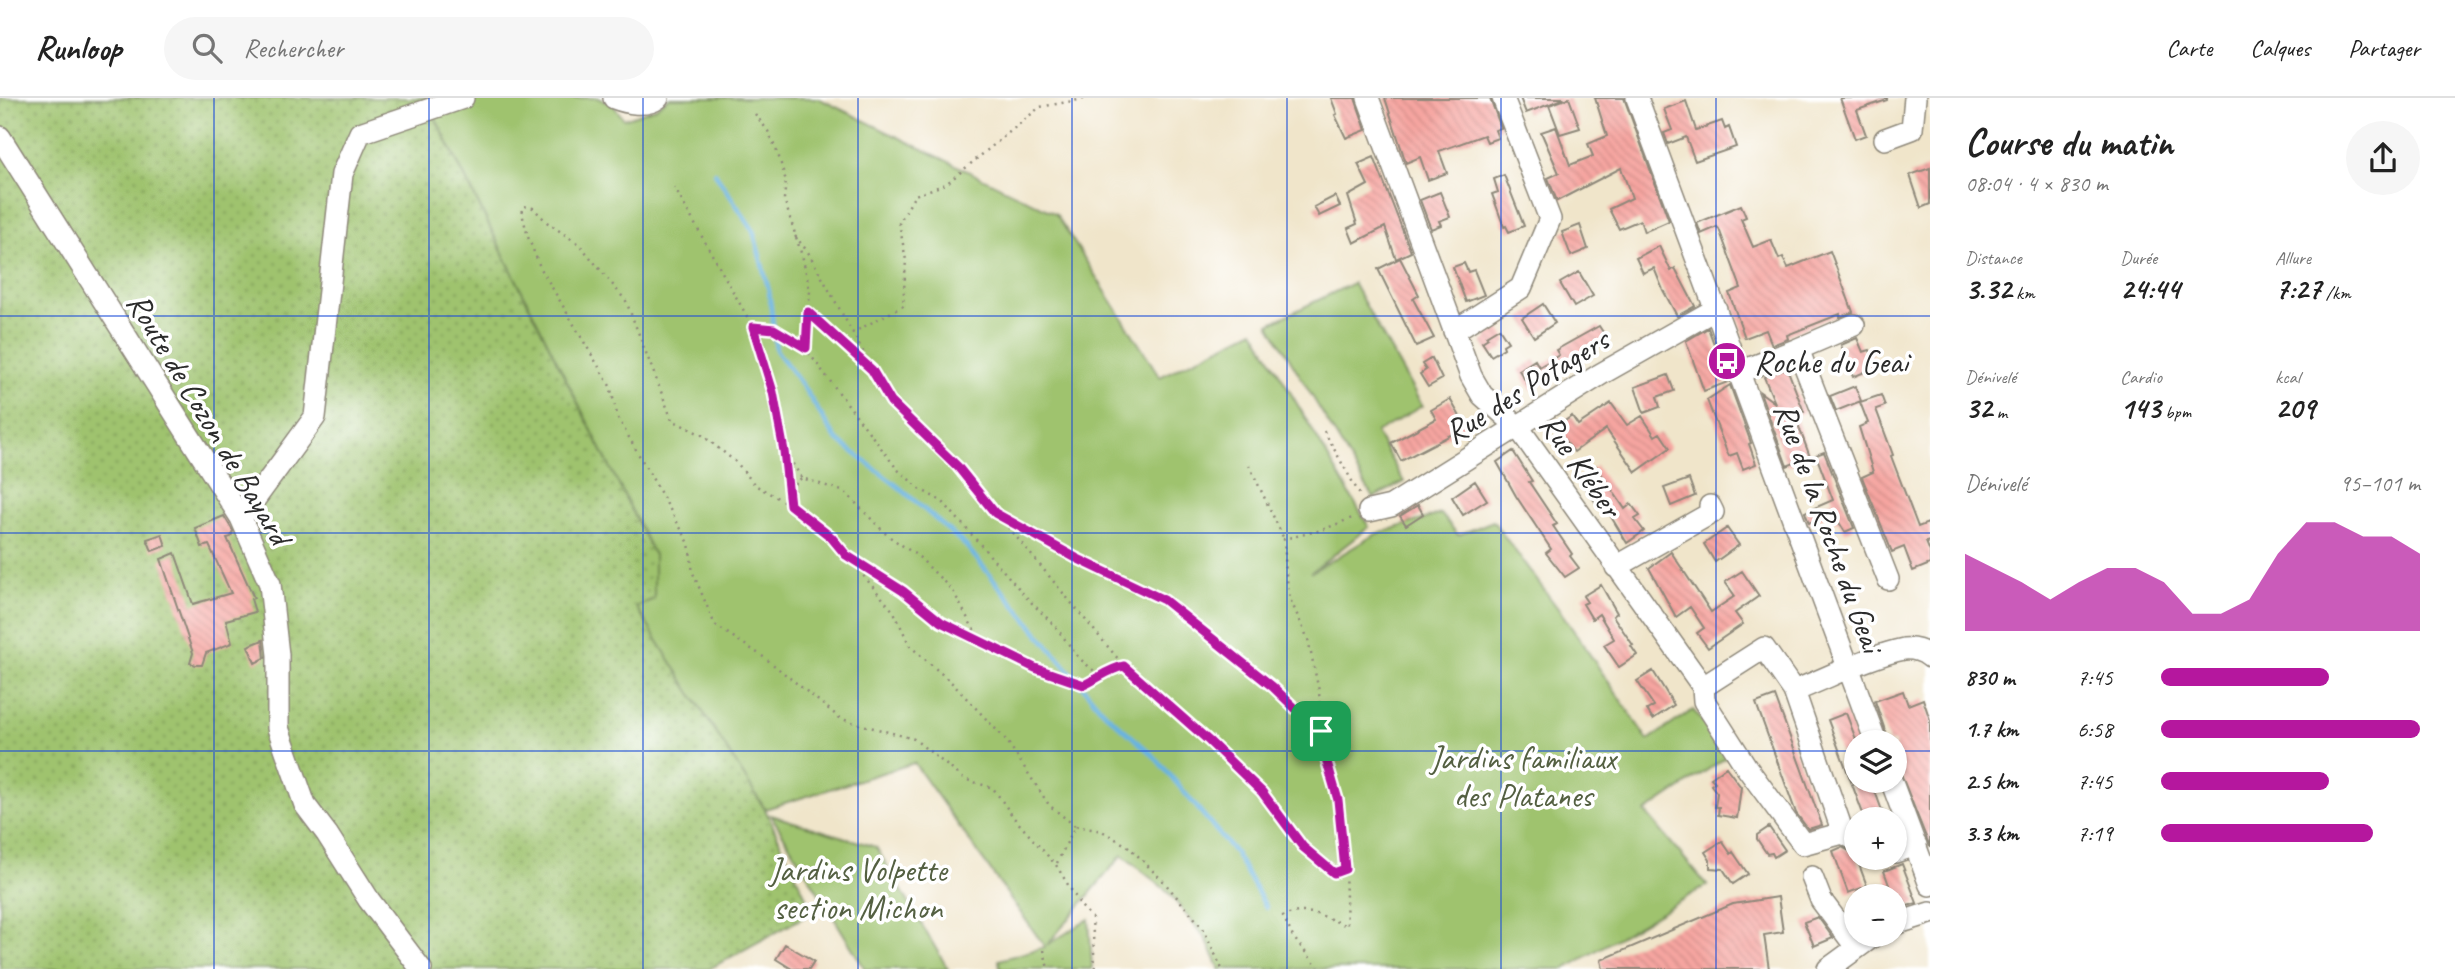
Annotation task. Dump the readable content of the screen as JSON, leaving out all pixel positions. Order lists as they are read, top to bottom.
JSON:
{
  "streets": {
    "street": [
      "Rue des Potagers",
      "Route de Cozon de Bayard",
      "Rue Kléber",
      "Rue de la Roche du Geai"
    ]
  },
  "crossings": [
    ["Rue des Potagers", "Rue Kléber"],
    ["Rue des Potagers", "Rue de la Roche du Geai"]
  ],
  "parks": ["Jardins familiaux des Platanes", "Jardins Volpette section Michon"],
  "places": {
    "bus stop": ["Roche du Geai"]
  },
  "page": {
    "header": "Runloop",
    "search": "Rechercher",
    "nav": ["Carte", "Calques", "Partager"],
    "heading": ["Course du matin", "08:04 · 4 × 830 m"],
    "stats": [
      ["Distance", "3.32 km"],
      ["Durée", "24:44"],
      ["Allure", "7:27 /km"],
      ["Dénivelé", "32 m"],
      ["Cardio", "143 bpm"],
      ["kcal", "209"]
    ],
    "chart": ["Dénivelé", "95–101 m"],
    "list": [
      {
        "name": "830 m",
        "note": "7:45"
      },
      {
        "name": "1.7 km",
        "note": "6:58"
      },
      {
        "name": "2.5 km",
        "note": "7:45"
      },
      {
        "name": "3.3 km",
        "note": "7:19"
      }
    ],
    "map_buttons": ["+", "−"]
  }
}
